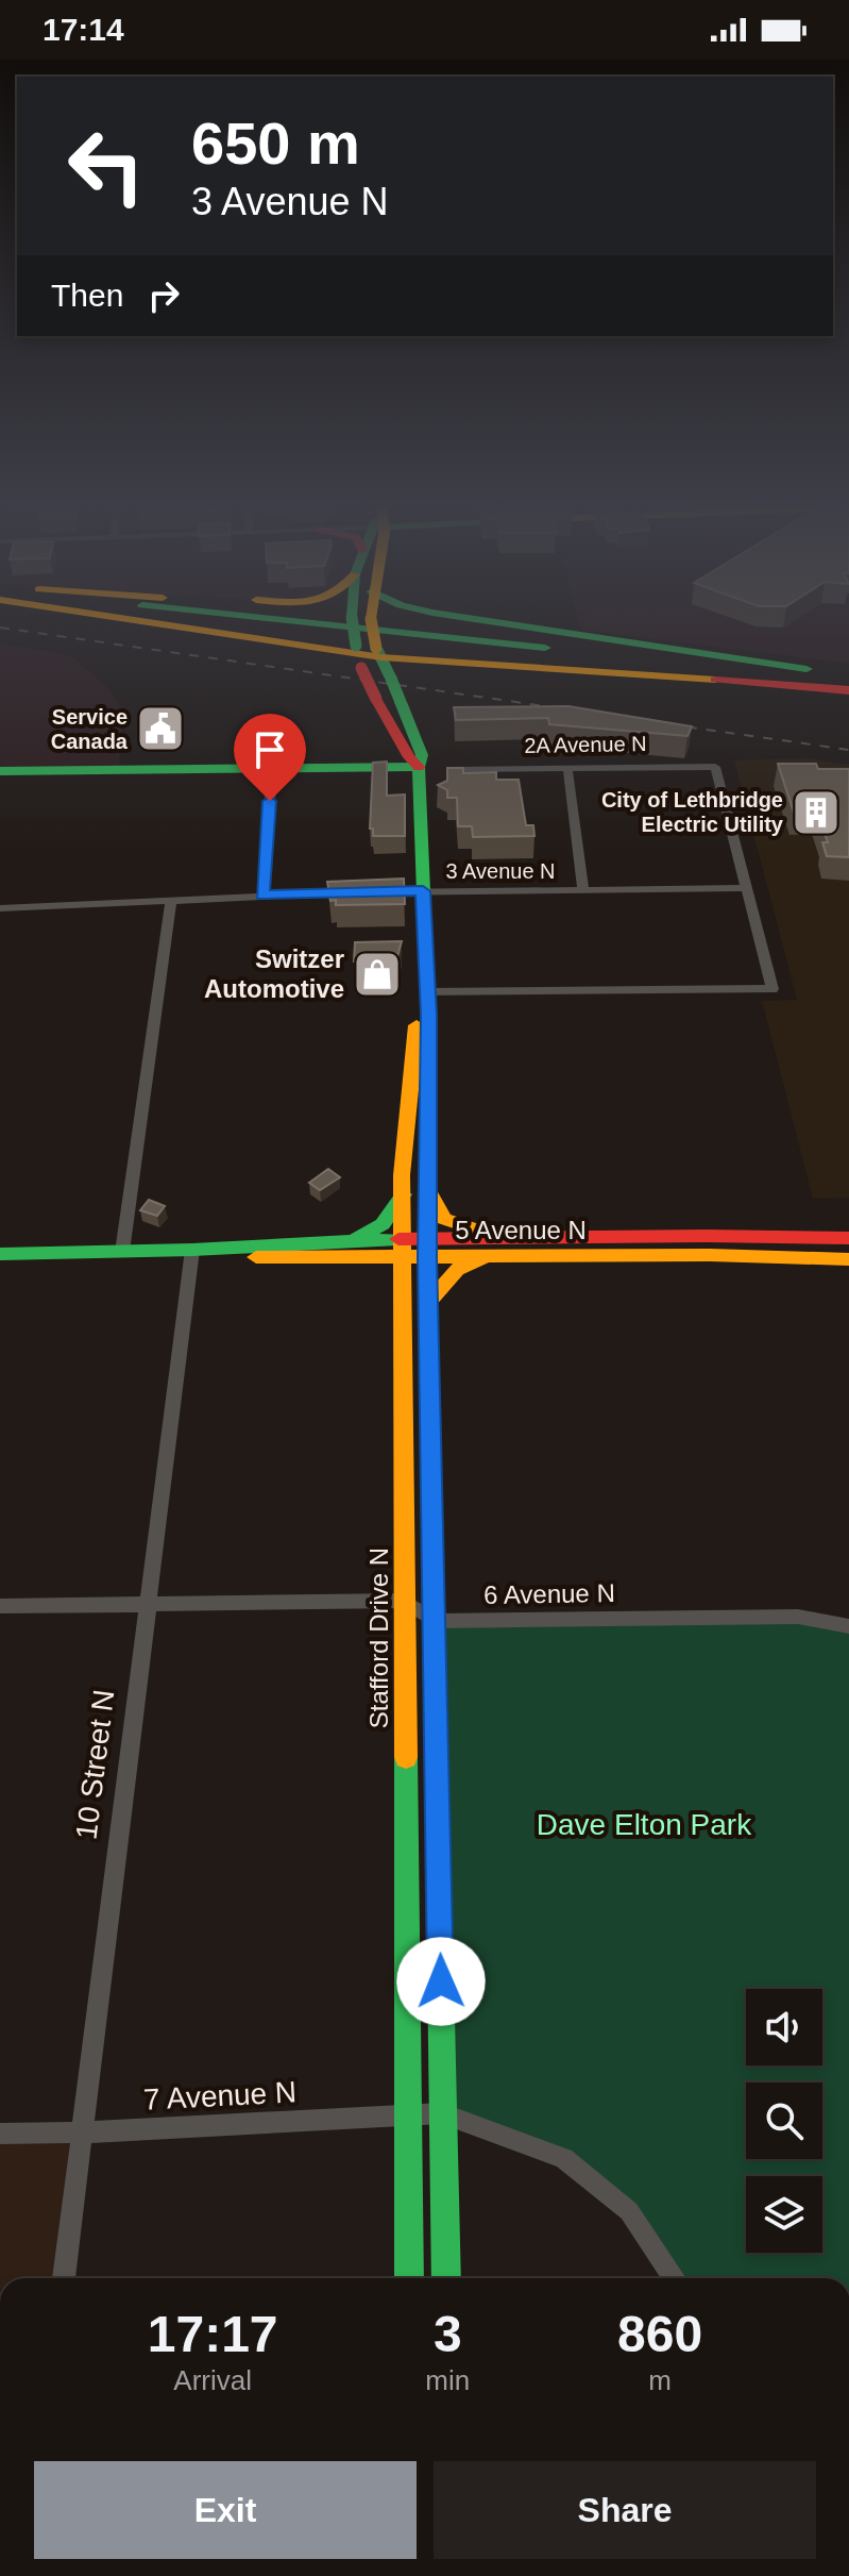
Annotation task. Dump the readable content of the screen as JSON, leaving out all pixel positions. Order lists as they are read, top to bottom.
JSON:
{
  "streets": {
    "main road": ["5 Avenue N", "Stafford Drive N"],
    "street": [
      "2A Avenue N",
      "3 Avenue N",
      "6 Avenue N",
      "10 Street N",
      "7 Avenue N"
    ]
  },
  "crossings": [
    ["2A Avenue N", "3 Avenue N"],
    ["3 Avenue N", "Stafford Drive N"],
    ["5 Avenue N", "Stafford Drive N"],
    ["5 Avenue N", "10 Street N"],
    ["6 Avenue N", "Stafford Drive N"],
    ["Stafford Drive N", "7 Avenue N"],
    ["10 Street N", "7 Avenue N"]
  ],
  "parks": ["Dave Elton Park"],
  "places": {
    "public building": ["Service Canada"],
    "building": ["City of Lethbridge Electric Utility"],
    "shop": ["Switzer Automotive"]
  },
  "page": {
    "status": "17:14",
    "turn": ["650 m", "3 Avenue N"],
    "then": "Then",
    "eta": [
      "17:17",
      "Arrival",
      "3",
      "min",
      "860",
      "m"
    ],
    "buttons": ["Exit", "Share"]
  }
}
